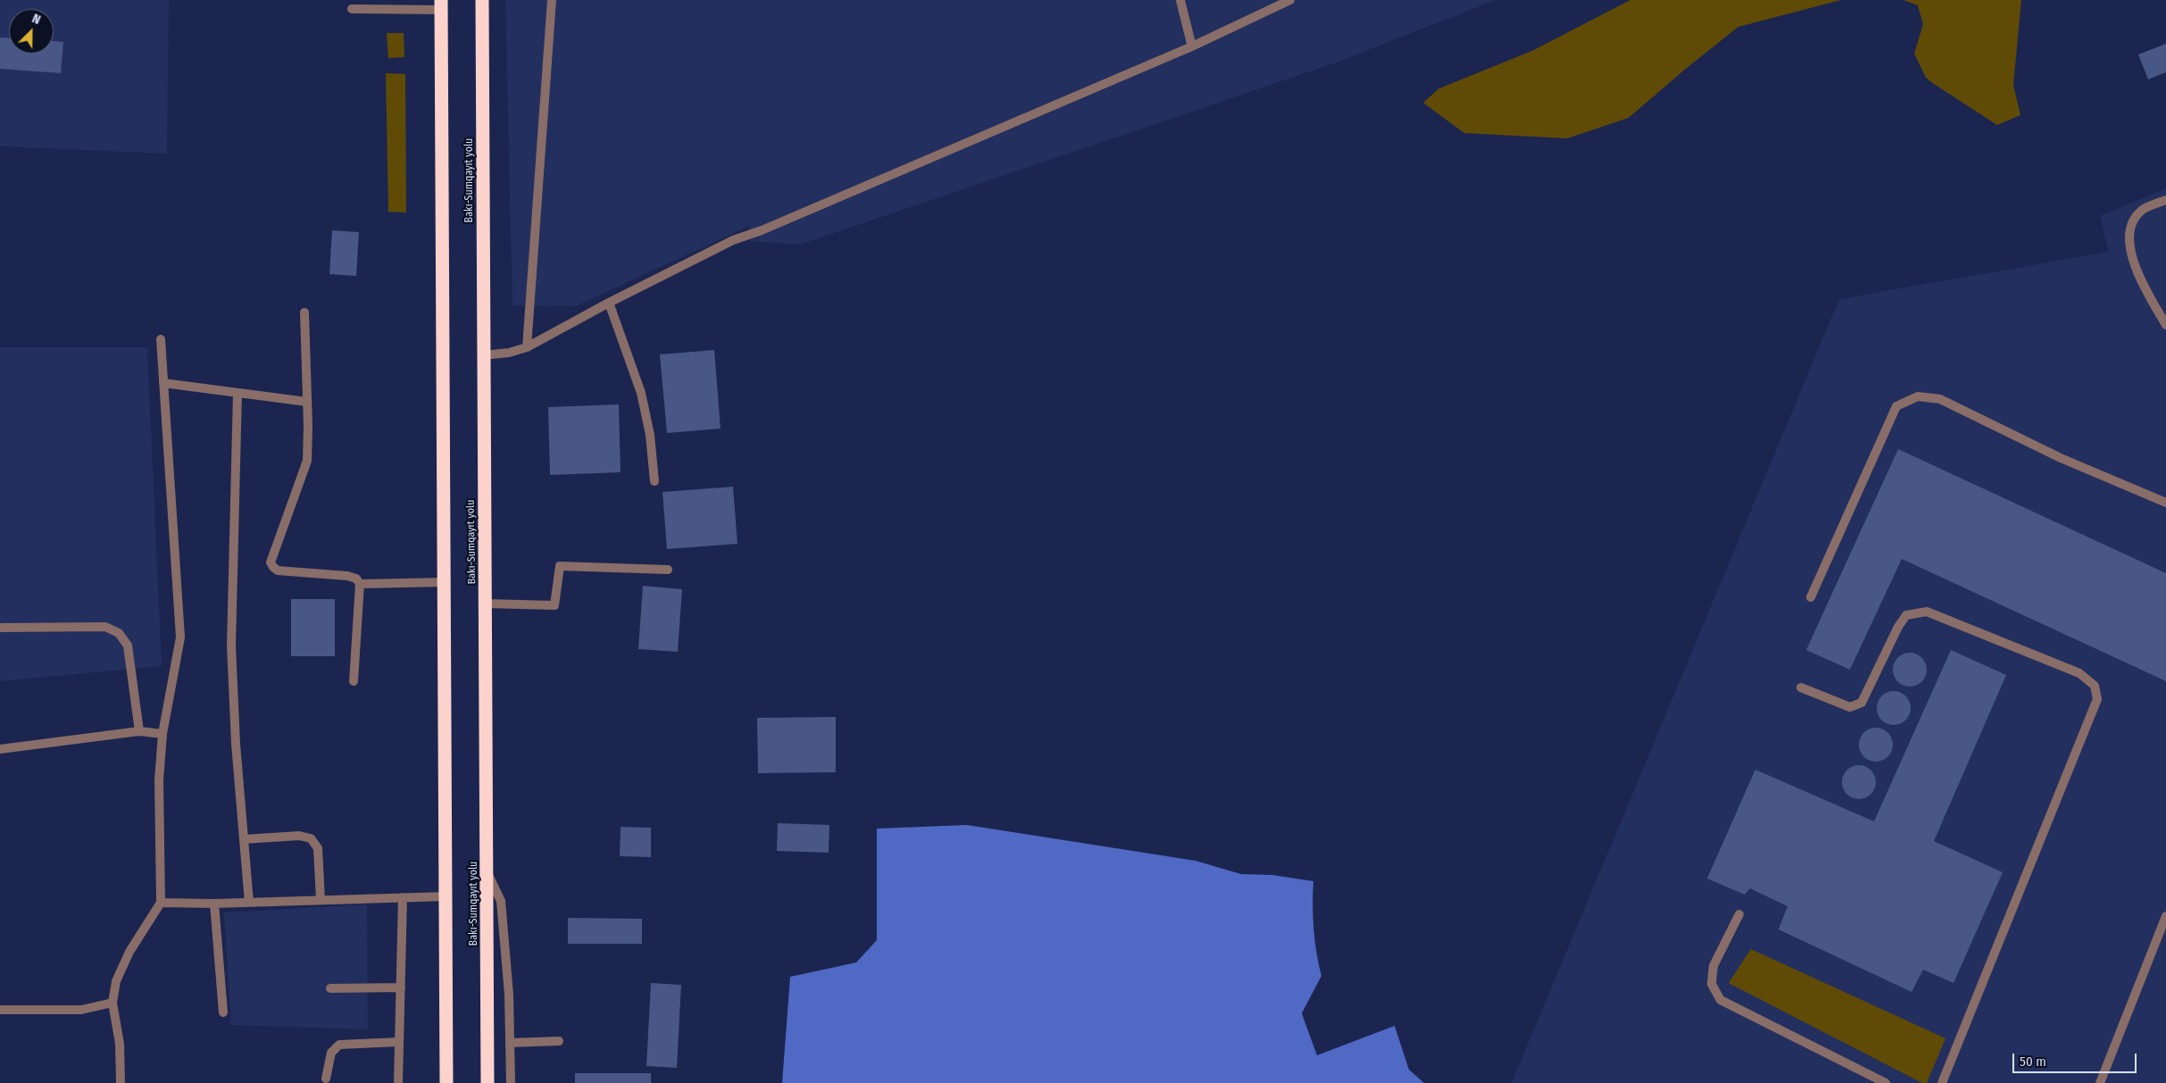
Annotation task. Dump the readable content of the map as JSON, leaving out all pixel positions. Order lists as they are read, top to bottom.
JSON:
{
  "streets": {
    "highway": ["Bakı-Sumqayıt yolu"]
  },
  "scale_bar": "50 m",
  "north": "top right"
}
